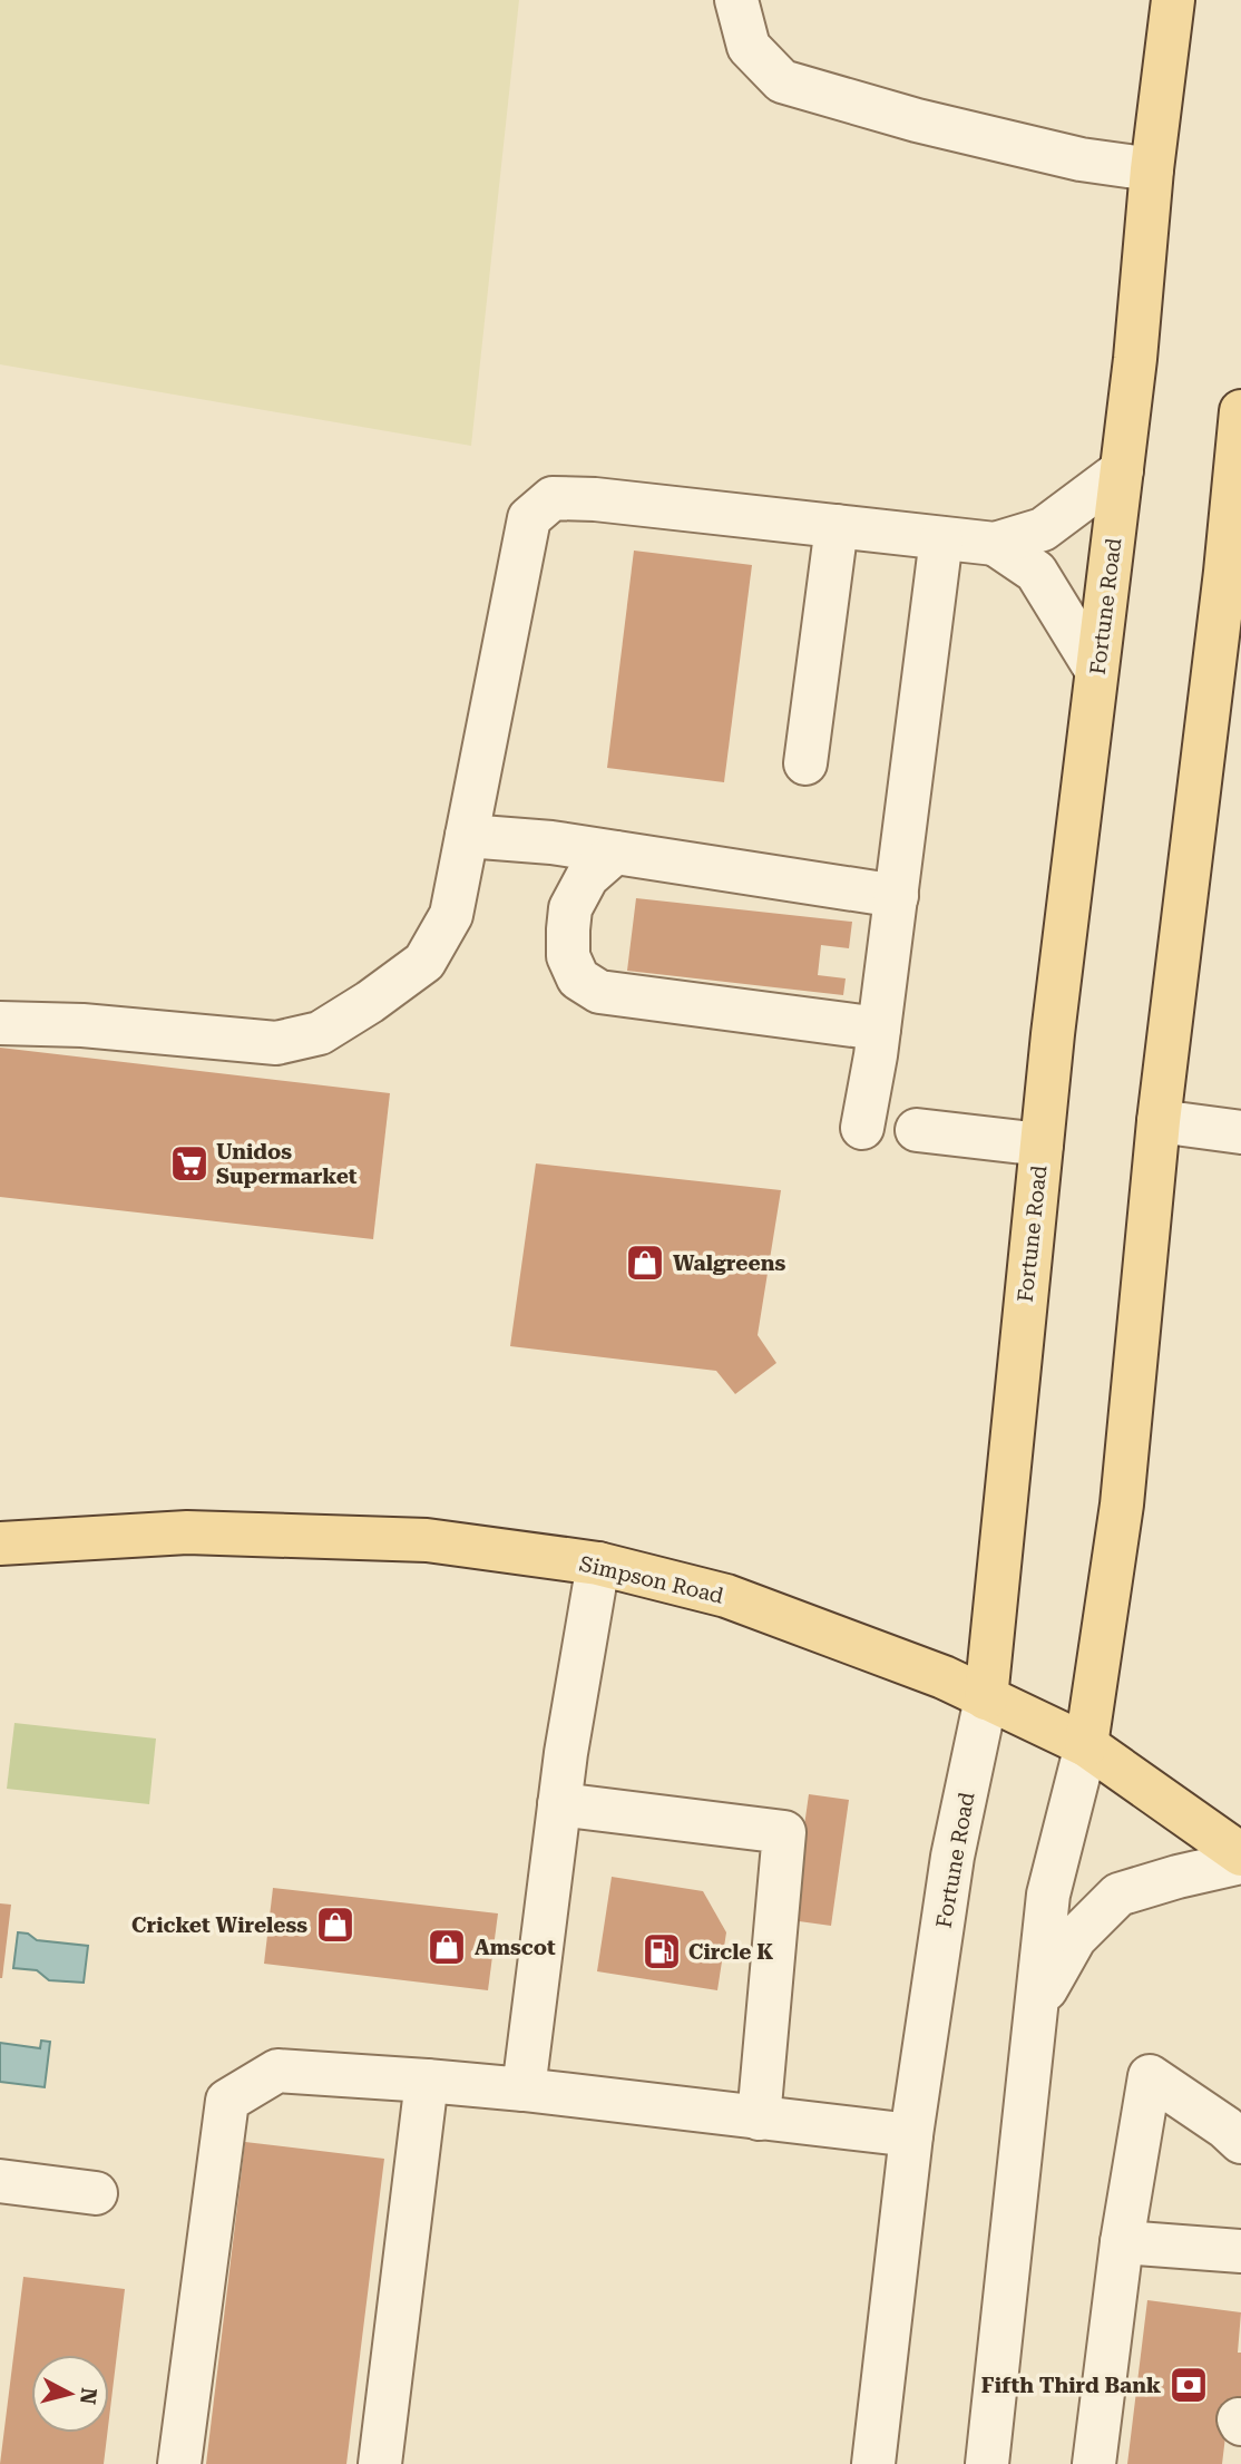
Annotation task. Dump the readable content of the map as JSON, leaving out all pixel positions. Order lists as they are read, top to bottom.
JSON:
{
  "streets": {
    "main road": ["Fortune Road", "Simpson Road"]
  },
  "crossings": [
    ["Fortune Road", "Simpson Road"]
  ],
  "places": {
    "supermarket": ["Unidos Supermarket"],
    "shop": ["Walgreens", "Cricket Wireless", "Amscot"],
    "fuel station": ["Circle K"],
    "bank": ["Fifth Third Bank"]
  },
  "north": "right"
}
